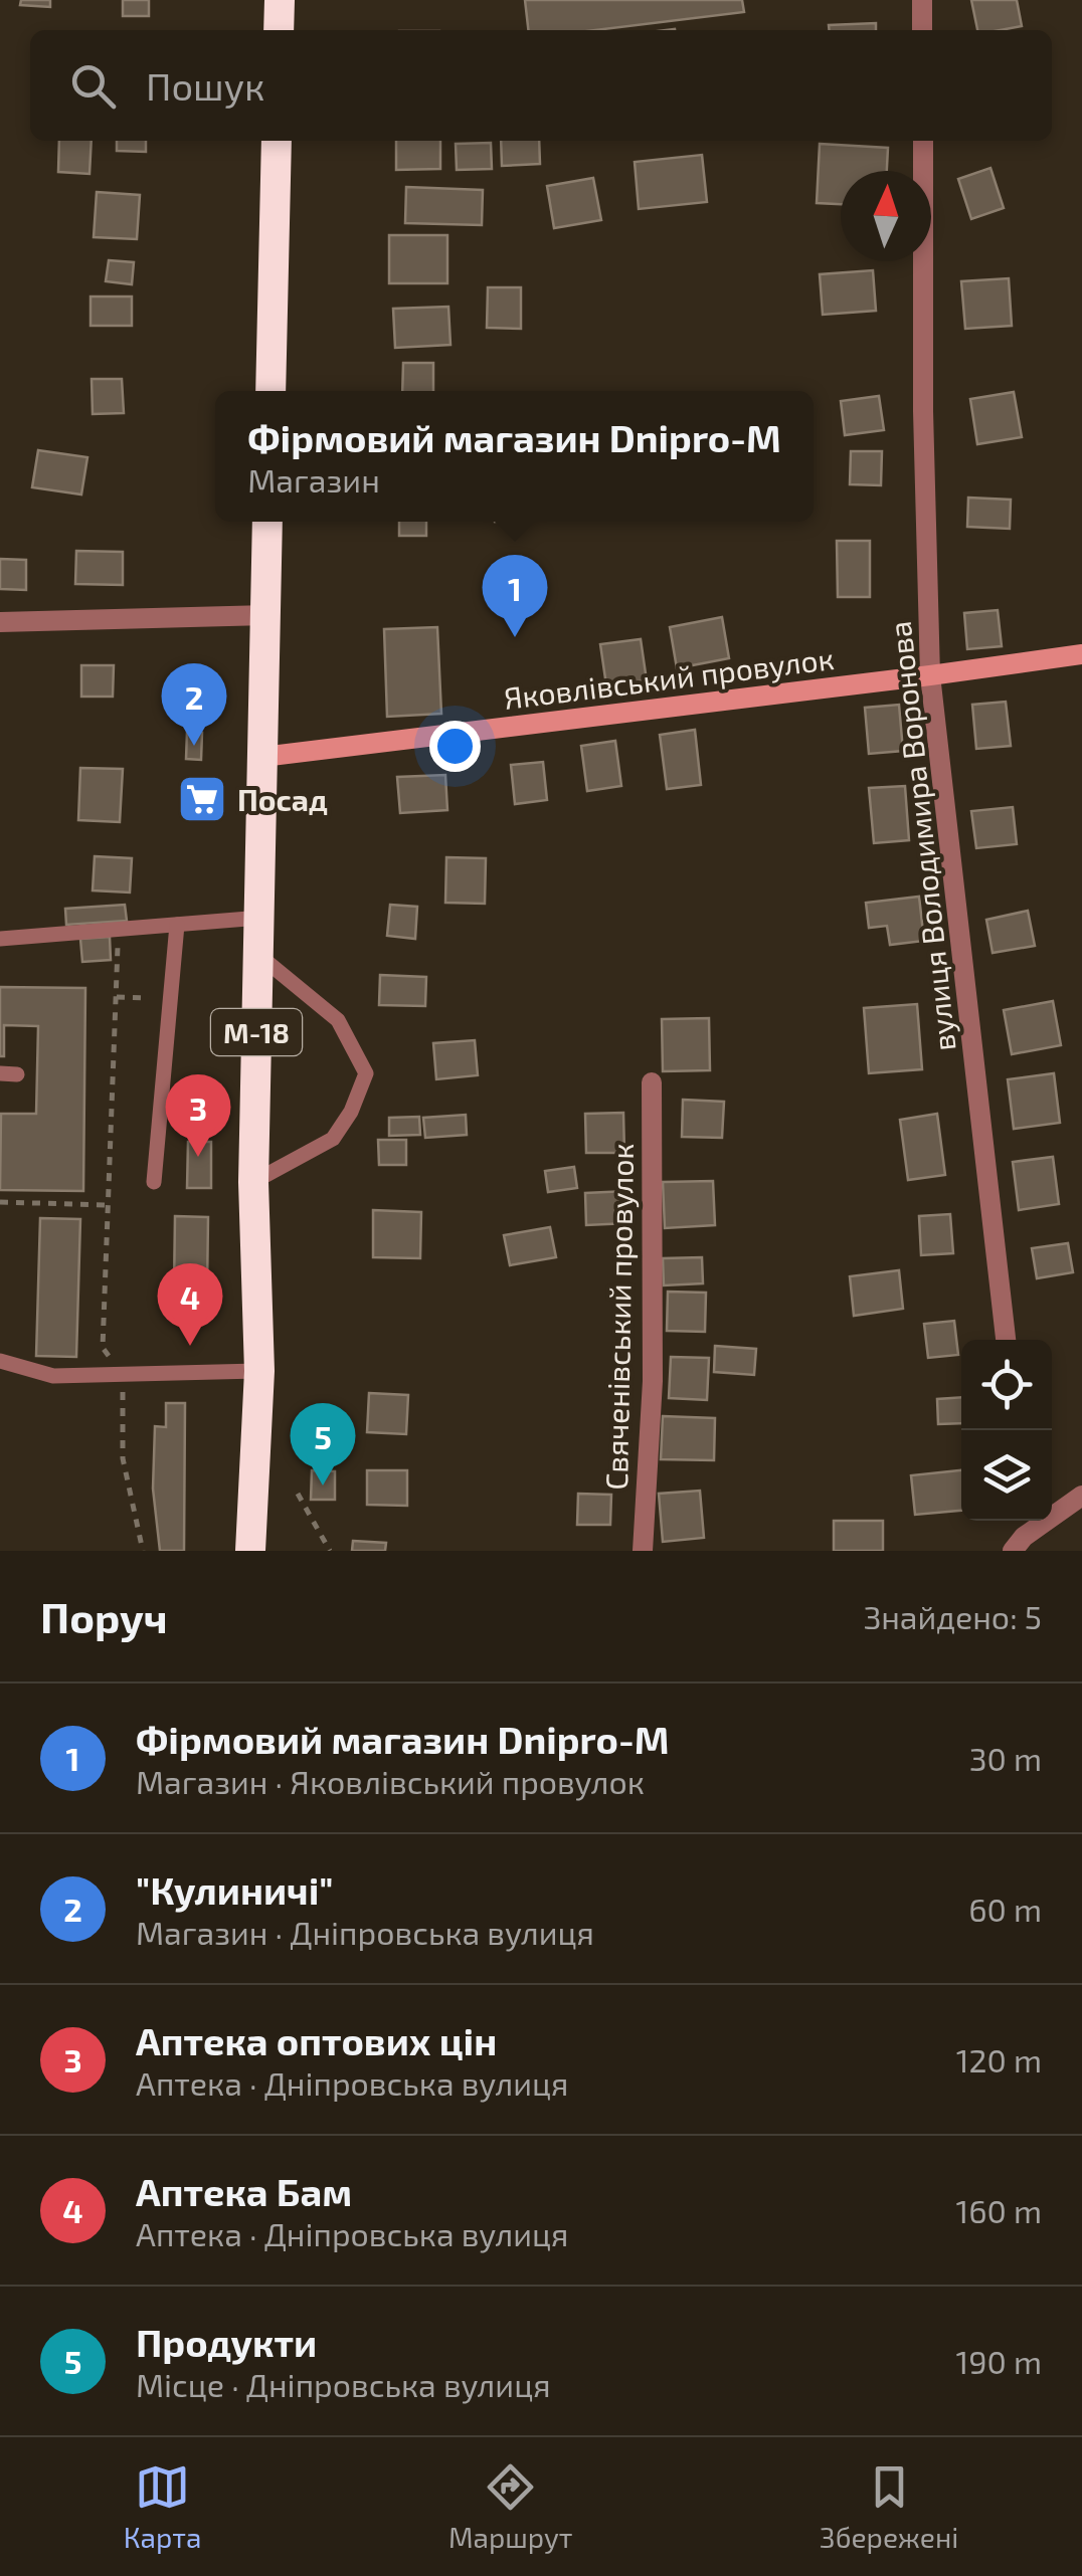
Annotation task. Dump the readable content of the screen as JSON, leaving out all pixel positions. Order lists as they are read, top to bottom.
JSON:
{
  "streets": {
    "highway": ["М-18"],
    "street": ["Яковлівський провулок", "вулиця Володимира Воронова", "Свяченівський провулок"]
  },
  "crossings": [
    ["Яковлівський провулок", "вулиця Володимира Воронова"],
    ["Яковлівський провулок", "М-18"]
  ],
  "places": {
    "supermarket": ["Посад"]
  },
  "north": "top",
  "page": {
    "search": "Пошук",
    "popup": ["Фірмовий магазин Dnipro-M", "Магазин"],
    "pins": [
      "1",
      "2",
      "3",
      "4",
      "5"
    ],
    "heading": ["Поруч", "Знайдено: 5"],
    "list": [
      {
        "mark": "1",
        "name": "Фірмовий магазин Dnipro-M",
        "note": "Магазин · Яковлівський провулок",
        "value": "30 m"
      },
      {
        "mark": "2",
        "name": "\"Кулиничі\"",
        "note": "Магазин · Дніпровська вулиця",
        "value": "60 m"
      },
      {
        "mark": "3",
        "name": "Аптека оптових цін",
        "note": "Аптека · Дніпровська вулиця",
        "value": "120 m"
      },
      {
        "mark": "4",
        "name": "Аптека Бам",
        "note": "Аптека · Дніпровська вулиця",
        "value": "160 m"
      },
      {
        "mark": "5",
        "name": "Продукти",
        "note": "Місце · Дніпровська вулиця",
        "value": "190 m"
      }
    ],
    "nav": ["Карта", "Маршрут", "Збережені"]
  }
}
